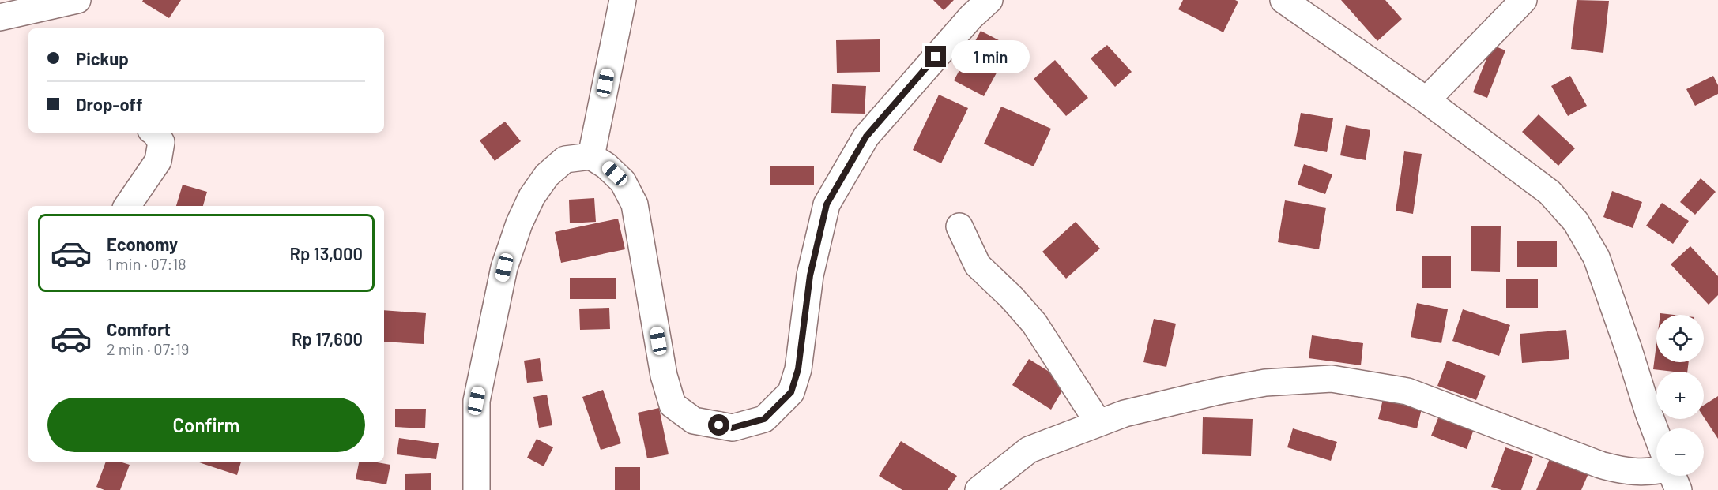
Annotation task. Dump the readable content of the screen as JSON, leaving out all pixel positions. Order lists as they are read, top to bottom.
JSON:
{
  "page": {
    "banner": ["Pickup", "Drop-off"],
    "bubble": "1 min",
    "list": [
      {
        "name": "Economy",
        "note": "1 min · 07:18",
        "value": "Rp 13,000"
      },
      {
        "name": "Comfort",
        "note": "2 min · 07:19",
        "value": "Rp 17,600"
      }
    ],
    "map_buttons": ["+", "−"],
    "buttons": "Confirm"
  }
}
